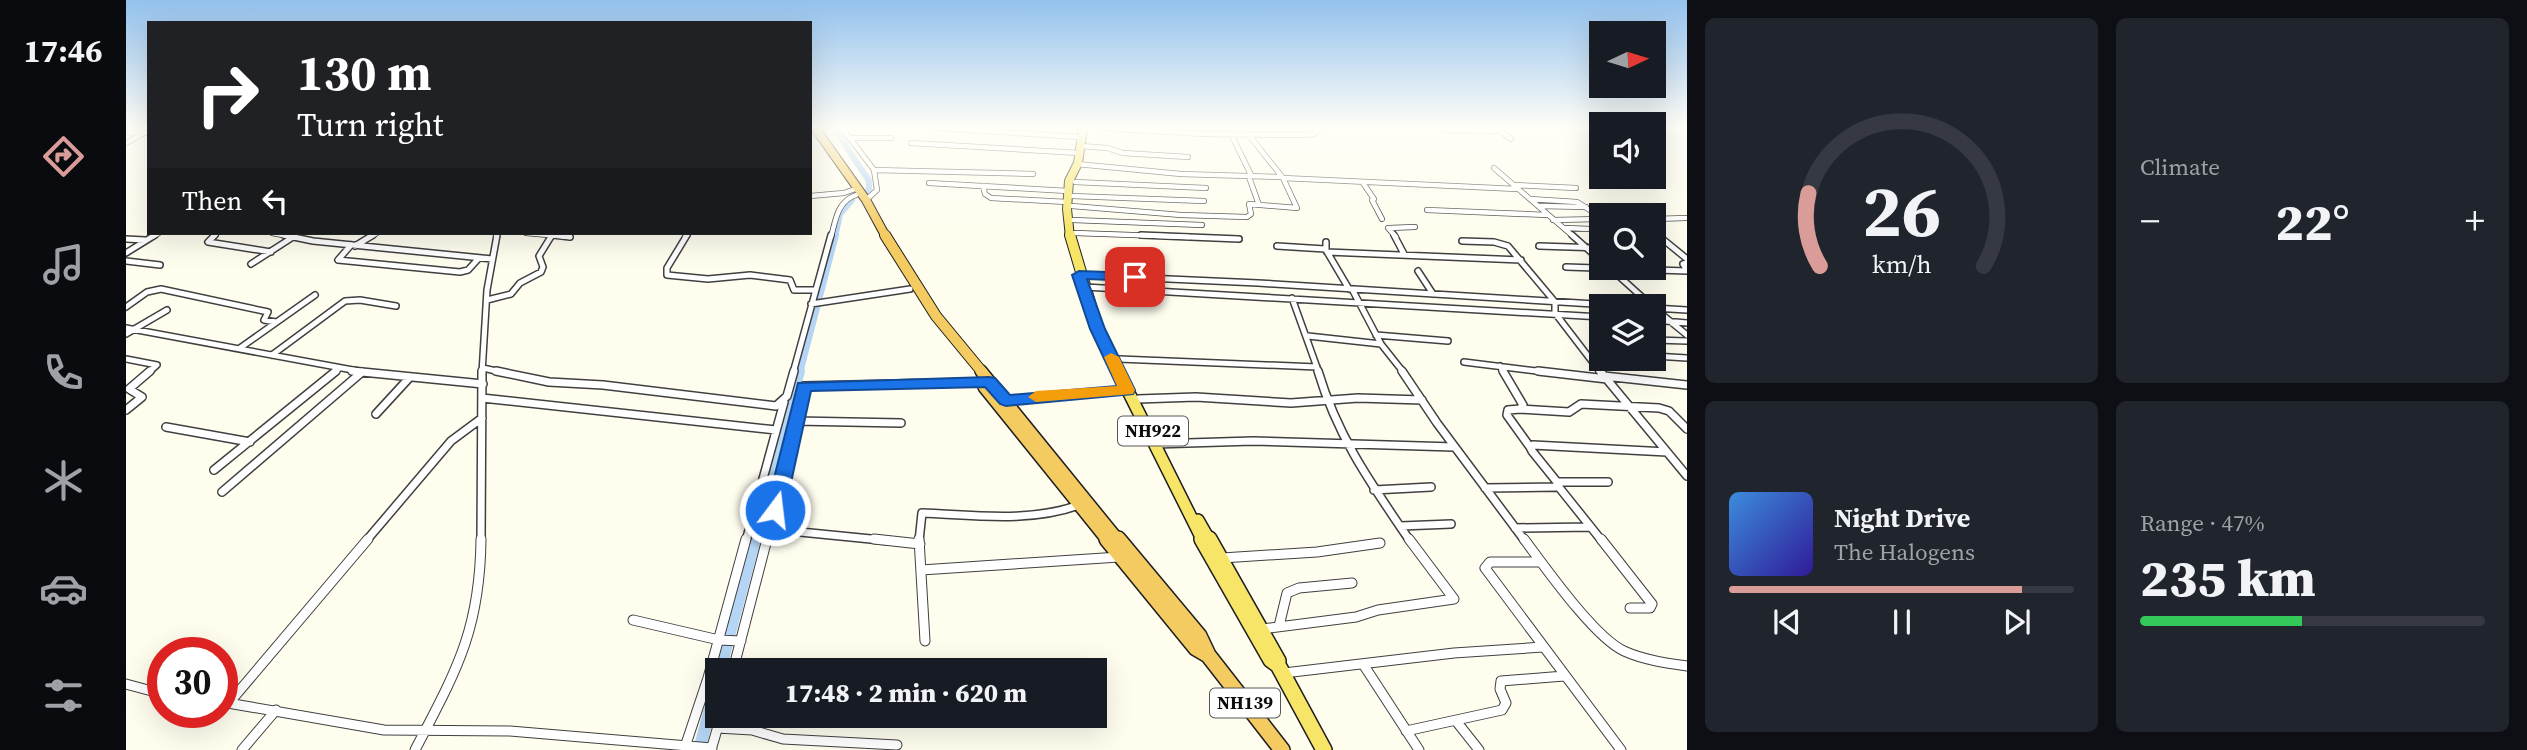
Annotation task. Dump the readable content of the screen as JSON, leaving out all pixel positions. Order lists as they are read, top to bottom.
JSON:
{
  "streets": {
    "highway": ["NH139"],
    "main road": ["NH922"]
  },
  "north": "right",
  "page": {
    "tabs": "17:46",
    "tile": [
      "Climate",
      ["Range · 47%", "235 km"]
    ],
    "turn": ["130 m", "Turn right"],
    "then": "Then",
    "heat": ["−", "22°", "+"],
    "song": ["Night Drive", "The Halogens"],
    "limit": "30",
    "trip": "17:48 · 2 min · 620 m",
    "gauge": ["26", "km/h"]
  }
}
